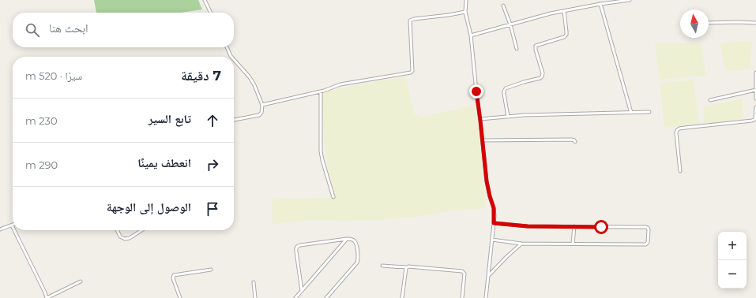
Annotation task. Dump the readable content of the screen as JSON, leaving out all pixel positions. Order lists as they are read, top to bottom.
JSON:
{
  "north": "top",
  "page": {
    "search": "ابحث هنا",
    "heading": ["7 دقيقة", "سيرًا · 520 m"],
    "list": [
      ["تابع السير", "230 m"],
      ["انعطف يمينًا", "290 m"],
      "الوصول إلى الوجهة"
    ],
    "map_buttons": ["+", "−"]
  }
}
